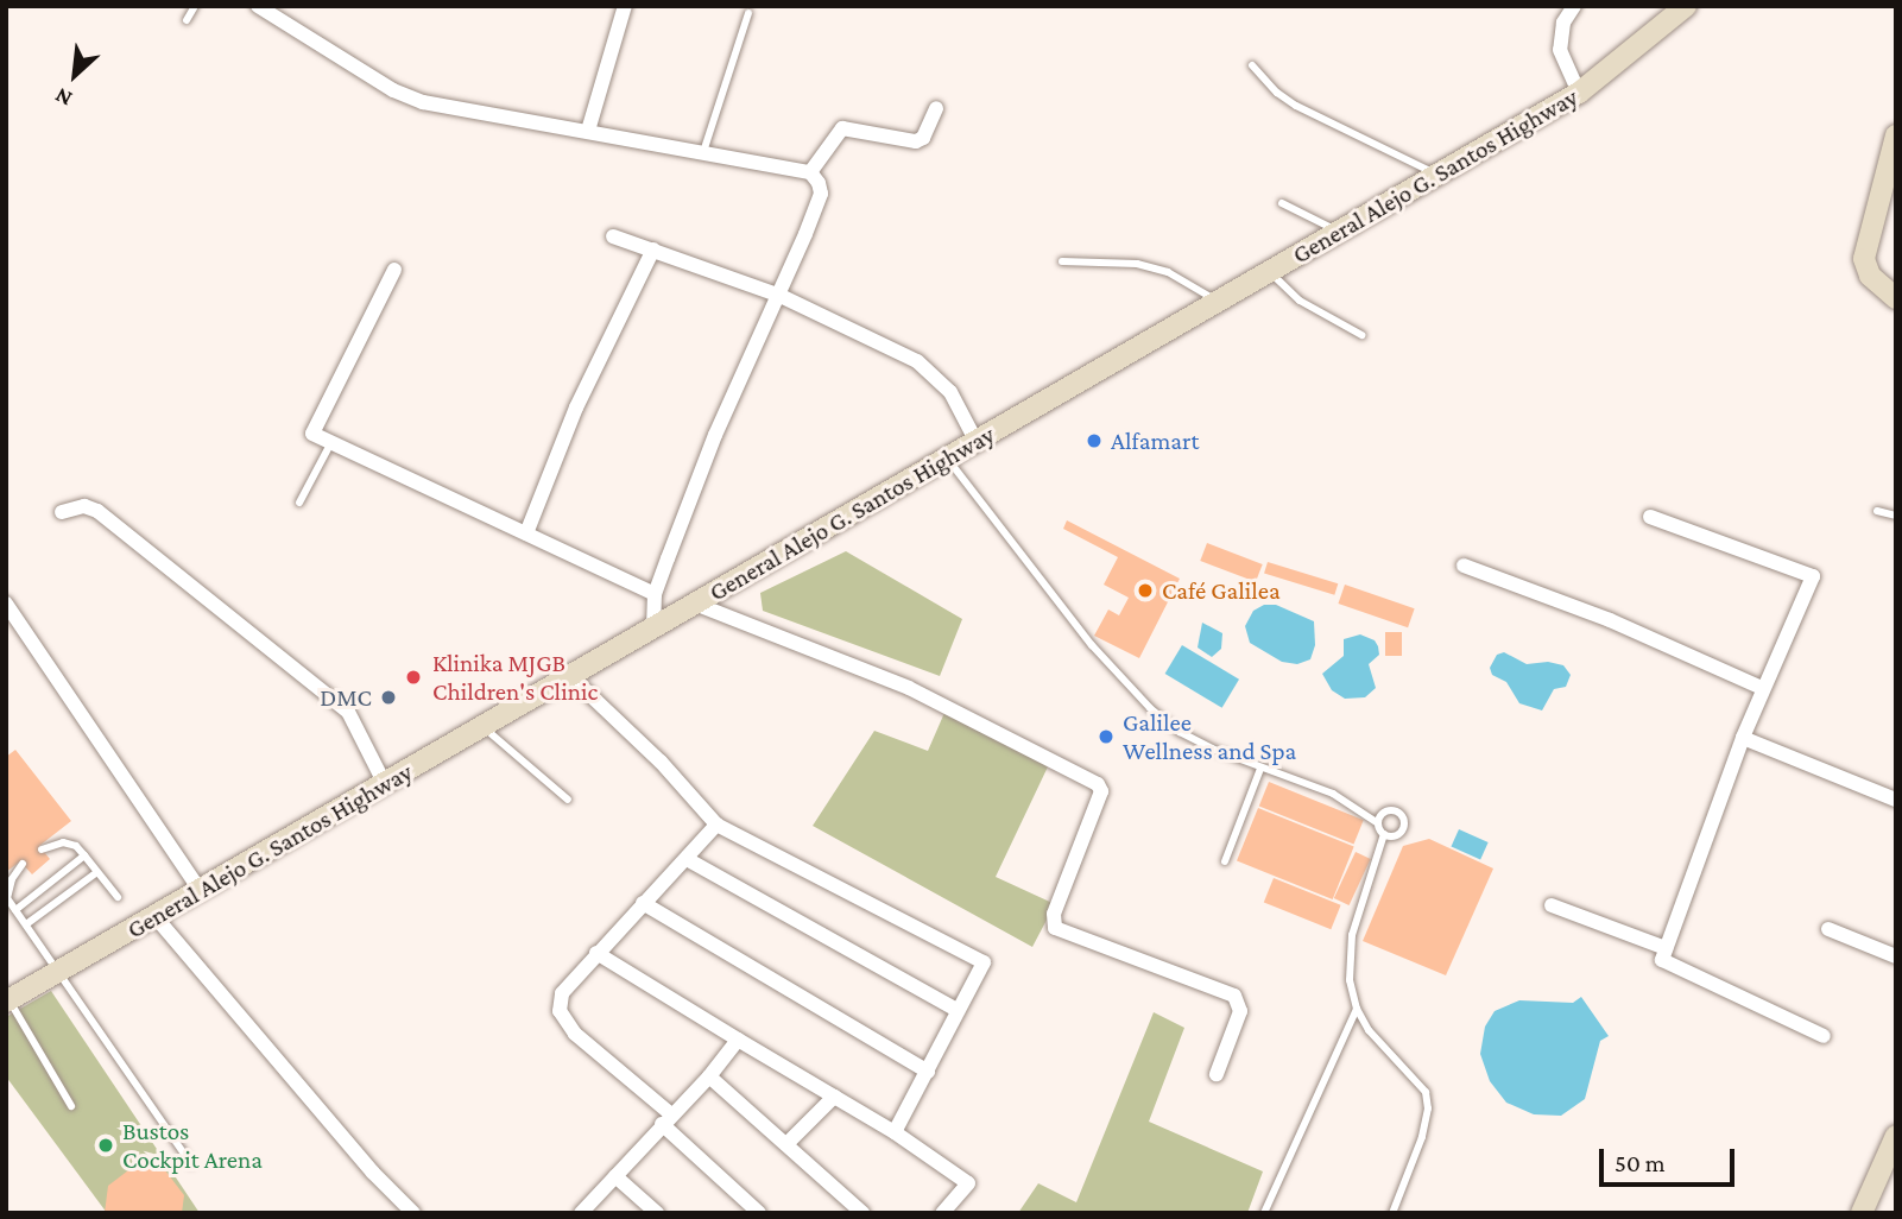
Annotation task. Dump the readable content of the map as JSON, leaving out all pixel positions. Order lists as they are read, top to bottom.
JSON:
{
  "streets": {
    "main road": ["General Alejo G. Santos Highway"]
  },
  "places": [
    "Alfamart",
    "Café Galilea",
    "Klinika MJGB Children's Clinic",
    "DMC",
    "Galilee Wellness and Spa",
    "Bustos Cockpit Arena"
  ],
  "scale_bar": "50 m",
  "north": "bottom left"
}
